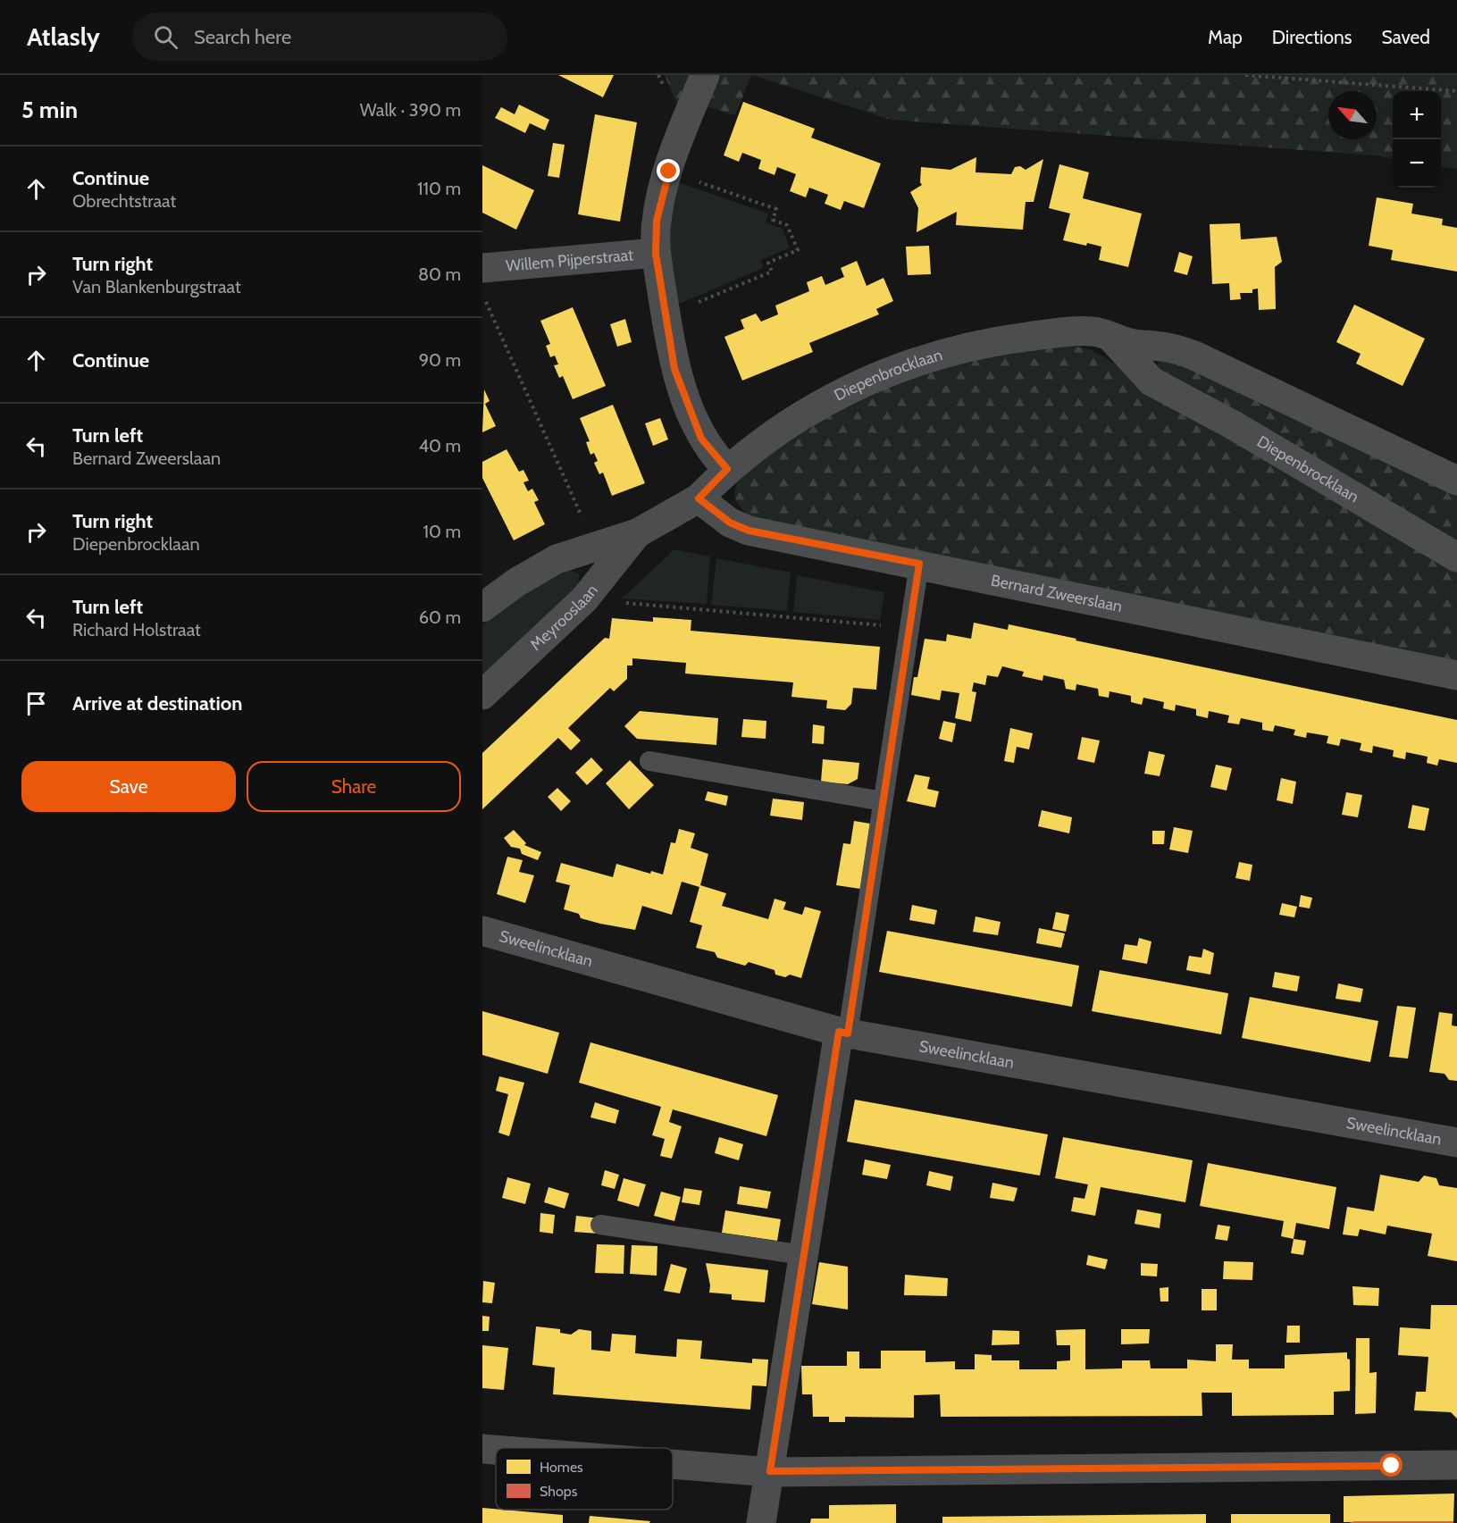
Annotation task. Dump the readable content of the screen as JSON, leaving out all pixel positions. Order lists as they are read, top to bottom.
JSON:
{
  "streets": {
    "street": [
      "Willem Pijperstraat",
      "Diepenbrocklaan",
      "Bernard Zweerslaan",
      "Meyrooslaan",
      "Sweelincklaan"
    ]
  },
  "crossings": [
    ["Diepenbrocklaan", "Bernard Zweerslaan"],
    ["Diepenbrocklaan", "Meyrooslaan"],
    ["Bernard Zweerslaan", "Meyrooslaan"]
  ],
  "legend": ["Homes", "Shops"],
  "north": "top left",
  "page": {
    "header": "Atlasly",
    "search": "Search here",
    "nav": ["Map", "Directions", "Saved"],
    "heading": ["5 min", "Walk · 390 m"],
    "map_buttons": ["+", "−"],
    "list": [
      ["Continue", "Obrechtstraat", "110 m"],
      ["Turn right", "Van Blankenburgstraat", "80 m"],
      ["Continue", "90 m"],
      ["Turn left", "Bernard Zweerslaan", "40 m"],
      ["Turn right", "Diepenbrocklaan", "10 m"],
      ["Turn left", "Richard Holstraat", "60 m"],
      "Arrive at destination"
    ],
    "buttons": ["Save", "Share"]
  }
}
